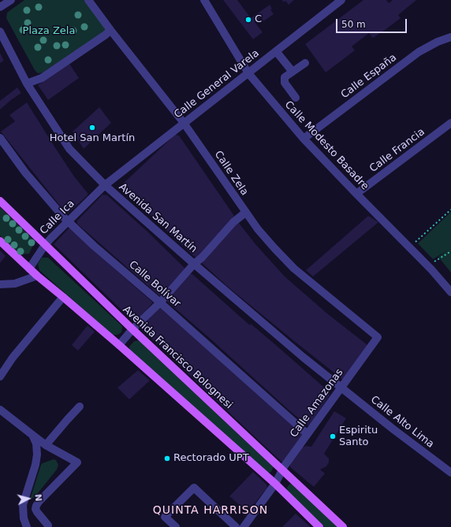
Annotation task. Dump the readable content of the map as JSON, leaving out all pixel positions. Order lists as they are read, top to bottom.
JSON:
{
  "streets": {
    "main road": ["Avenida Francisco Bolognesi"],
    "street": [
      "Calle España",
      "Calle General Varela",
      "Calle Modesto Basadre",
      "Calle Francia",
      "Calle Zela",
      "Calle Ica",
      "Avenida San Martín",
      "Calle Bolívar",
      "Calle Amazonas",
      "Calle Alto Lima"
    ]
  },
  "crossings": [
    ["Calle España", "Calle Modesto Basadre"],
    ["Calle General Varela", "Calle Modesto Basadre"],
    ["Calle General Varela", "Calle Zela"],
    ["Calle General Varela", "Calle Ica"],
    ["Calle General Varela", "Avenida San Martín"],
    ["Calle Modesto Basadre", "Calle Francia"],
    ["Calle Zela", "Calle Amazonas"],
    ["Calle Ica", "Avenida San Martín"],
    ["Calle Ica", "Calle Bolívar"],
    ["Calle Ica", "Avenida Francisco Bolognesi"],
    ["Avenida San Martín", "Calle Amazonas"],
    ["Avenida San Martín", "Calle Alto Lima"],
    ["Calle Bolívar", "Calle Amazonas"],
    ["Avenida Francisco Bolognesi", "Calle Amazonas"],
    ["Calle Amazonas", "Calle Alto Lima"]
  ],
  "districts": ["QUINTA HARRISON"],
  "parks": ["Plaza Zela"],
  "places": [
    "C",
    "Hotel San Martín",
    "Espiritu Santo",
    "Rectorado UPT"
  ],
  "scale_bar": "50 m",
  "north": "right"
}
